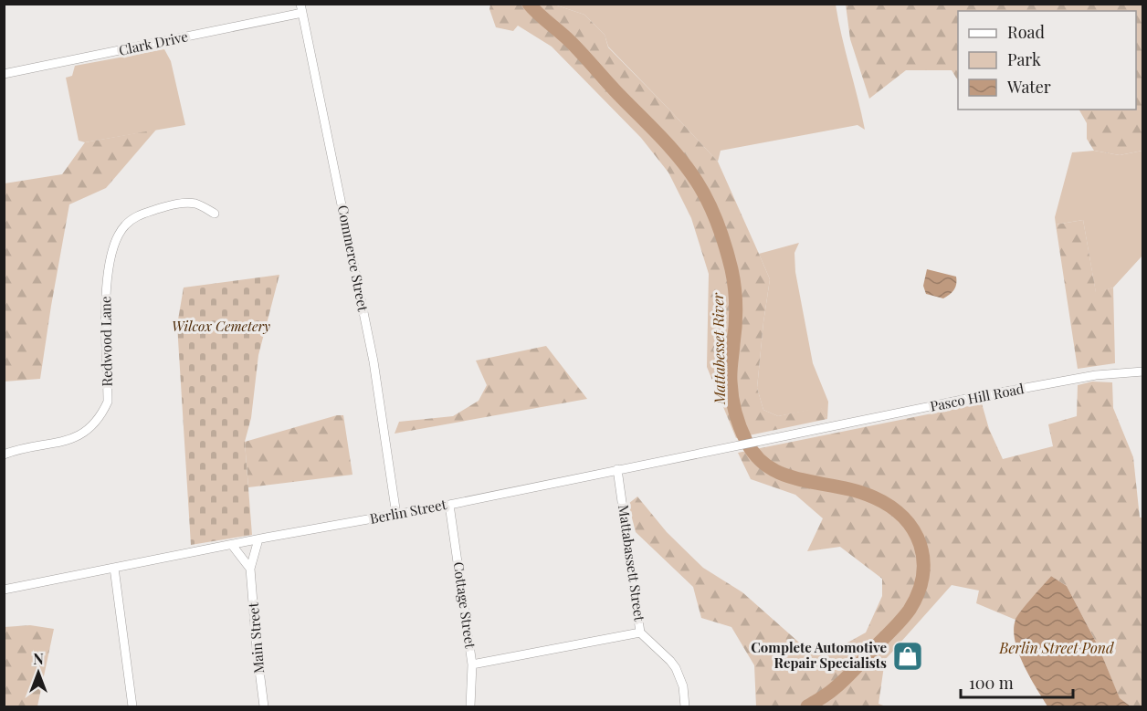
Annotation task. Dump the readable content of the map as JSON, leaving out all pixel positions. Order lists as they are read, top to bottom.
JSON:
{
  "streets": {
    "street": [
      "Clark Drive",
      "Commerce Street",
      "Redwood Lane",
      "Pasco Hill Road",
      "Berlin Street",
      "Mattabassett Street",
      "Cottage Street",
      "Main Street"
    ]
  },
  "crossings": [
    ["Clark Drive", "Commerce Street"],
    ["Commerce Street", "Berlin Street"],
    ["Pasco Hill Road", "Berlin Street"],
    ["Berlin Street", "Mattabassett Street"],
    ["Berlin Street", "Cottage Street"],
    ["Berlin Street", "Main Street"]
  ],
  "water": ["Mattabesset River", "Berlin Street Pond"],
  "parks": ["Wilcox Cemetery"],
  "places": {
    "shop": ["Complete Automotive Repair Specialists"]
  },
  "legend": ["Road", "Park", "Water"],
  "scale_bar": "100 m",
  "north": "top"
}
